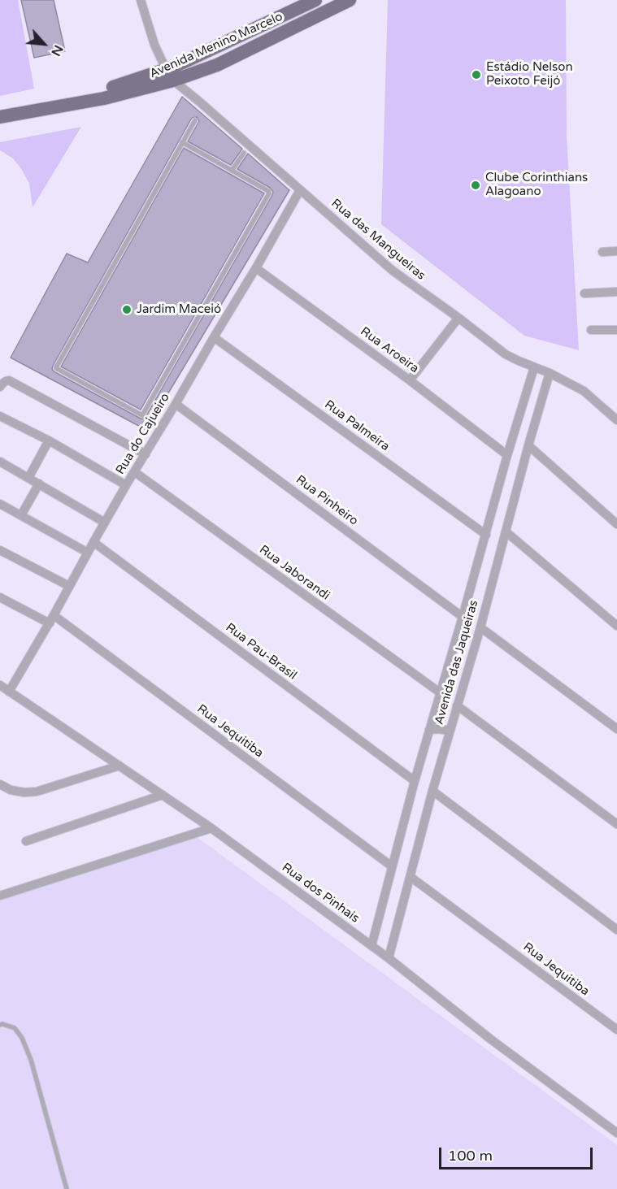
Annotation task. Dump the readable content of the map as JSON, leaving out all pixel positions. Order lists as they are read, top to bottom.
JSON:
{
  "streets": {
    "main road": ["Avenida Menino Marcelo"],
    "street": [
      "Rua das Mangueiras",
      "Rua Aroeira",
      "Rua Palmeira",
      "Rua do Cajueiro",
      "Rua Pinheiro",
      "Rua Jaborandi",
      "Rua Pau-Brasil",
      "Avenida das Jaqueiras",
      "Rua Jequitiba",
      "Rua dos Pinhais"
    ]
  },
  "crossings": [
    ["Avenida Menino Marcelo", "Rua das Mangueiras"],
    ["Rua das Mangueiras", "Rua do Cajueiro"],
    ["Rua das Mangueiras", "Avenida das Jaqueiras"],
    ["Rua Aroeira", "Rua do Cajueiro"],
    ["Rua Aroeira", "Avenida das Jaqueiras"],
    ["Rua Palmeira", "Rua do Cajueiro"],
    ["Rua Palmeira", "Avenida das Jaqueiras"],
    ["Rua do Cajueiro", "Rua Pinheiro"],
    ["Rua do Cajueiro", "Rua Jaborandi"],
    ["Rua do Cajueiro", "Rua Pau-Brasil"],
    ["Rua do Cajueiro", "Rua Jequitiba"],
    ["Rua do Cajueiro", "Rua dos Pinhais"],
    ["Rua Pinheiro", "Avenida das Jaqueiras"],
    ["Rua Jaborandi", "Avenida das Jaqueiras"],
    ["Rua Pau-Brasil", "Avenida das Jaqueiras"],
    ["Avenida das Jaqueiras", "Rua Jequitiba"],
    ["Avenida das Jaqueiras", "Rua dos Pinhais"]
  ],
  "places": ["Estádio Nelson Peixoto Feijó", "Clube Corinthians Alagoano", "Jardim Maceió"],
  "scale_bar": "100 m",
  "north": "bottom right"
}
